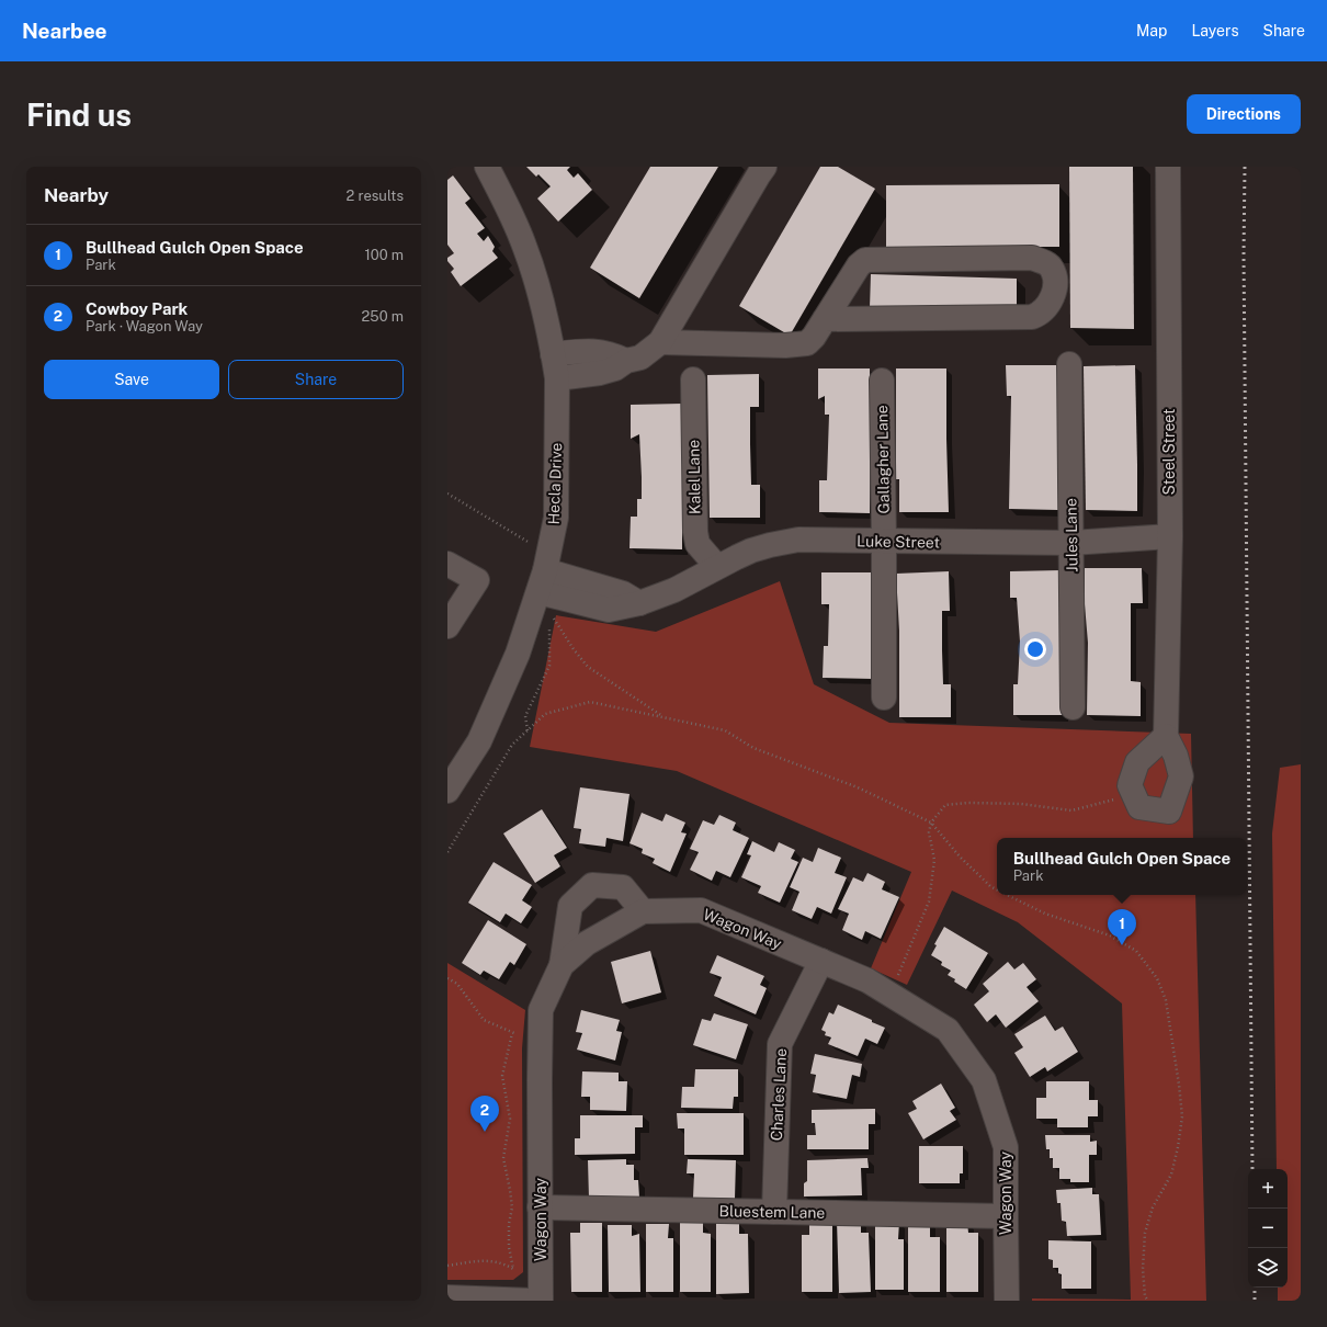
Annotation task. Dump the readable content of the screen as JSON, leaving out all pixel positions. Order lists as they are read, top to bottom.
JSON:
{
  "streets": {
    "street": [
      "Steel Street",
      "Gallagher Lane",
      "Kalel Lane",
      "Hecla Drive",
      "Jules Lane",
      "Luke Street",
      "Wagon Way",
      "Charles Lane",
      "Bluestem Lane"
    ]
  },
  "crossings": [
    ["Steel Street", "Luke Street"],
    ["Gallagher Lane", "Luke Street"],
    ["Kalel Lane", "Luke Street"],
    ["Hecla Drive", "Luke Street"],
    ["Jules Lane", "Luke Street"],
    ["Wagon Way", "Charles Lane"],
    ["Wagon Way", "Bluestem Lane"],
    ["Charles Lane", "Bluestem Lane"]
  ],
  "page": {
    "header": "Nearbee",
    "nav": ["Map", "Layers", "Share"],
    "buttons": [
      "Directions",
      ["Save", "Share"]
    ],
    "title": "Find us",
    "heading": ["Nearby", "2 results"],
    "list": [
      {
        "mark": "1",
        "name": "Bullhead Gulch Open Space",
        "note": "Park",
        "value": "100 m"
      },
      {
        "mark": "2",
        "name": "Cowboy Park",
        "note": "Park · Wagon Way",
        "value": "250 m"
      }
    ],
    "popup": ["Bullhead Gulch Open Space", "Park"],
    "pins": ["1", "2"],
    "map_buttons": ["+", "−"]
  }
}
